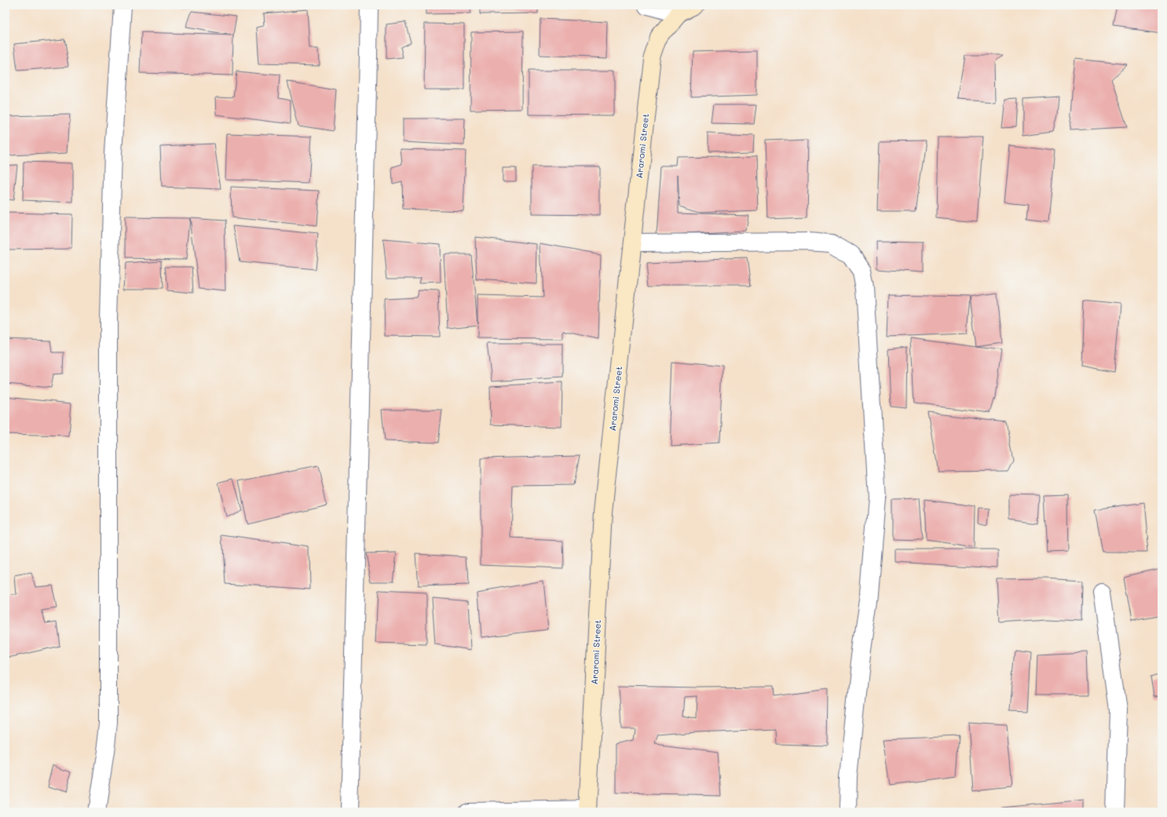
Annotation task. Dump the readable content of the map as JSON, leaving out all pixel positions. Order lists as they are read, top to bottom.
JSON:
{
  "streets": {
    "street": ["Araromi Street"]
  }
}
